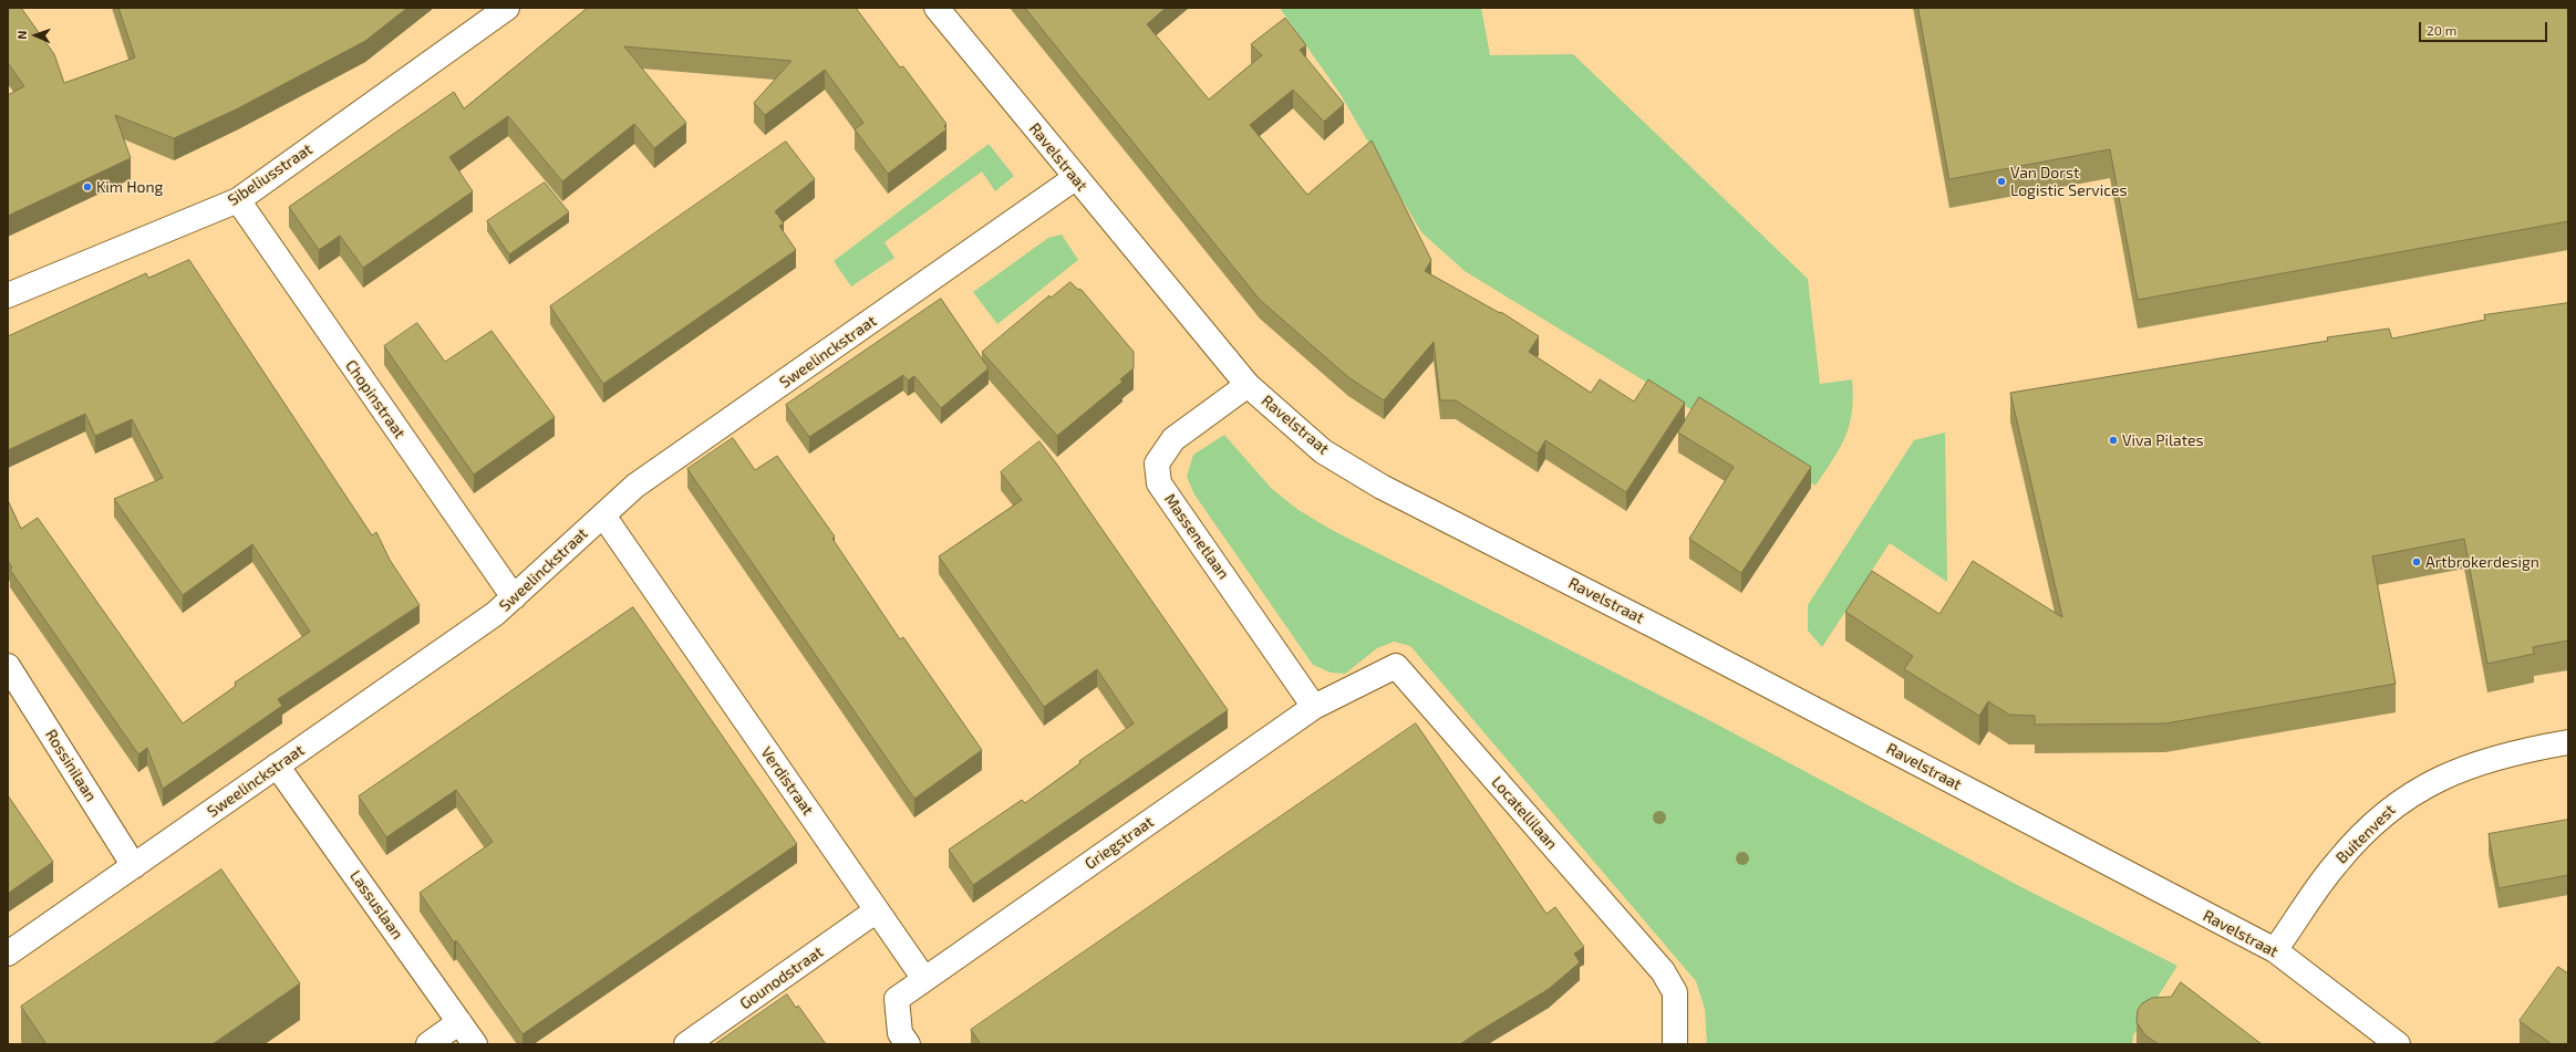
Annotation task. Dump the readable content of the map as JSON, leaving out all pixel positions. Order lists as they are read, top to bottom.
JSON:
{
  "streets": {
    "street": [
      "Ravelstraat",
      "Sibeliusstraat",
      "Sweelinckstraat",
      "Chopinstraat",
      "Massenetlaan",
      "Rossinilaan",
      "Verdistraat",
      "Locatellilaan",
      "Buitenvest",
      "Griegstraat",
      "Lassuslaan",
      "Gounodstraat"
    ]
  },
  "crossings": [
    ["Ravelstraat", "Sweelinckstraat"],
    ["Ravelstraat", "Massenetlaan"],
    ["Ravelstraat", "Buitenvest"],
    ["Sibeliusstraat", "Chopinstraat"],
    ["Sweelinckstraat", "Chopinstraat"],
    ["Sweelinckstraat", "Rossinilaan"],
    ["Sweelinckstraat", "Verdistraat"],
    ["Sweelinckstraat", "Lassuslaan"],
    ["Massenetlaan", "Locatellilaan"],
    ["Massenetlaan", "Griegstraat"],
    ["Verdistraat", "Griegstraat"],
    ["Verdistraat", "Gounodstraat"],
    ["Locatellilaan", "Griegstraat"]
  ],
  "places": [
    "Van Dorst Logistic Services",
    "Kim Hong",
    "Viva Pilates",
    "Artbrokerdesign"
  ],
  "scale_bar": "20 m",
  "north": "left"
}
